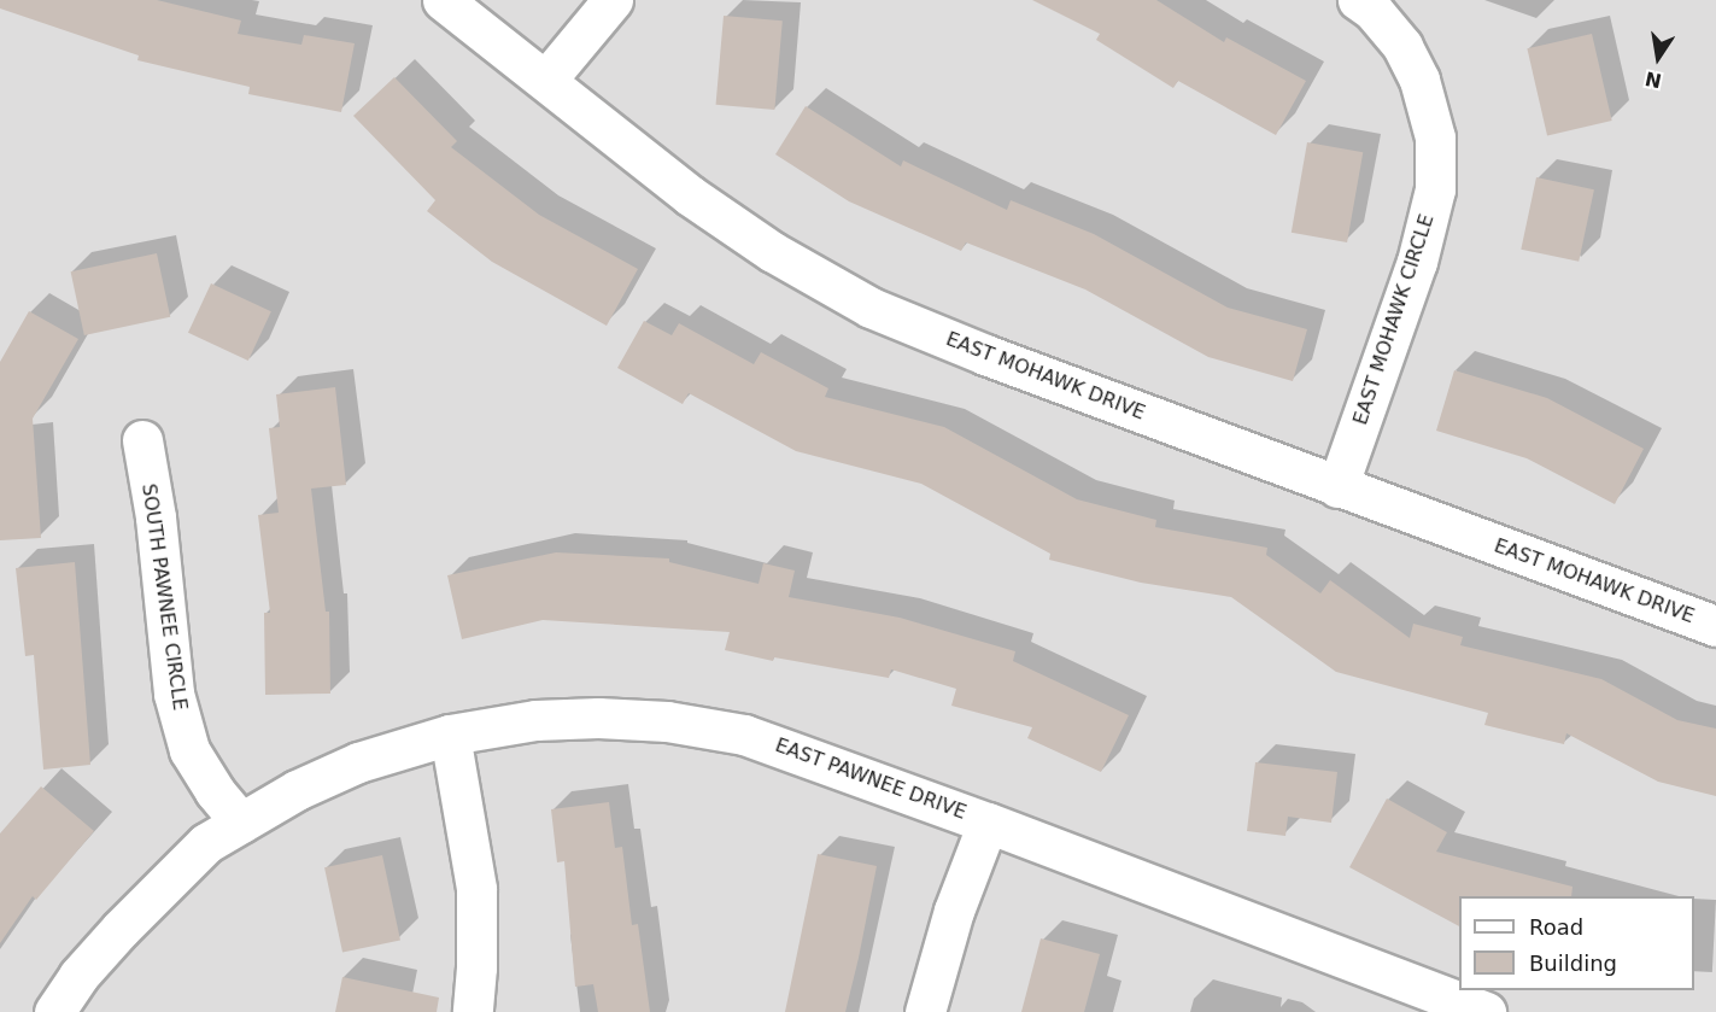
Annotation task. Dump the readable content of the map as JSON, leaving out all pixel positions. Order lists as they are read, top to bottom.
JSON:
{
  "streets": {
    "street": [
      "EAST MOHAWK CIRCLE",
      "EAST MOHAWK DRIVE",
      "SOUTH PAWNEE CIRCLE",
      "EAST PAWNEE DRIVE"
    ]
  },
  "crossings": [
    ["EAST MOHAWK CIRCLE", "EAST MOHAWK DRIVE"],
    ["SOUTH PAWNEE CIRCLE", "EAST PAWNEE DRIVE"]
  ],
  "legend": ["Road", "Building"],
  "north": "bottom"
}
